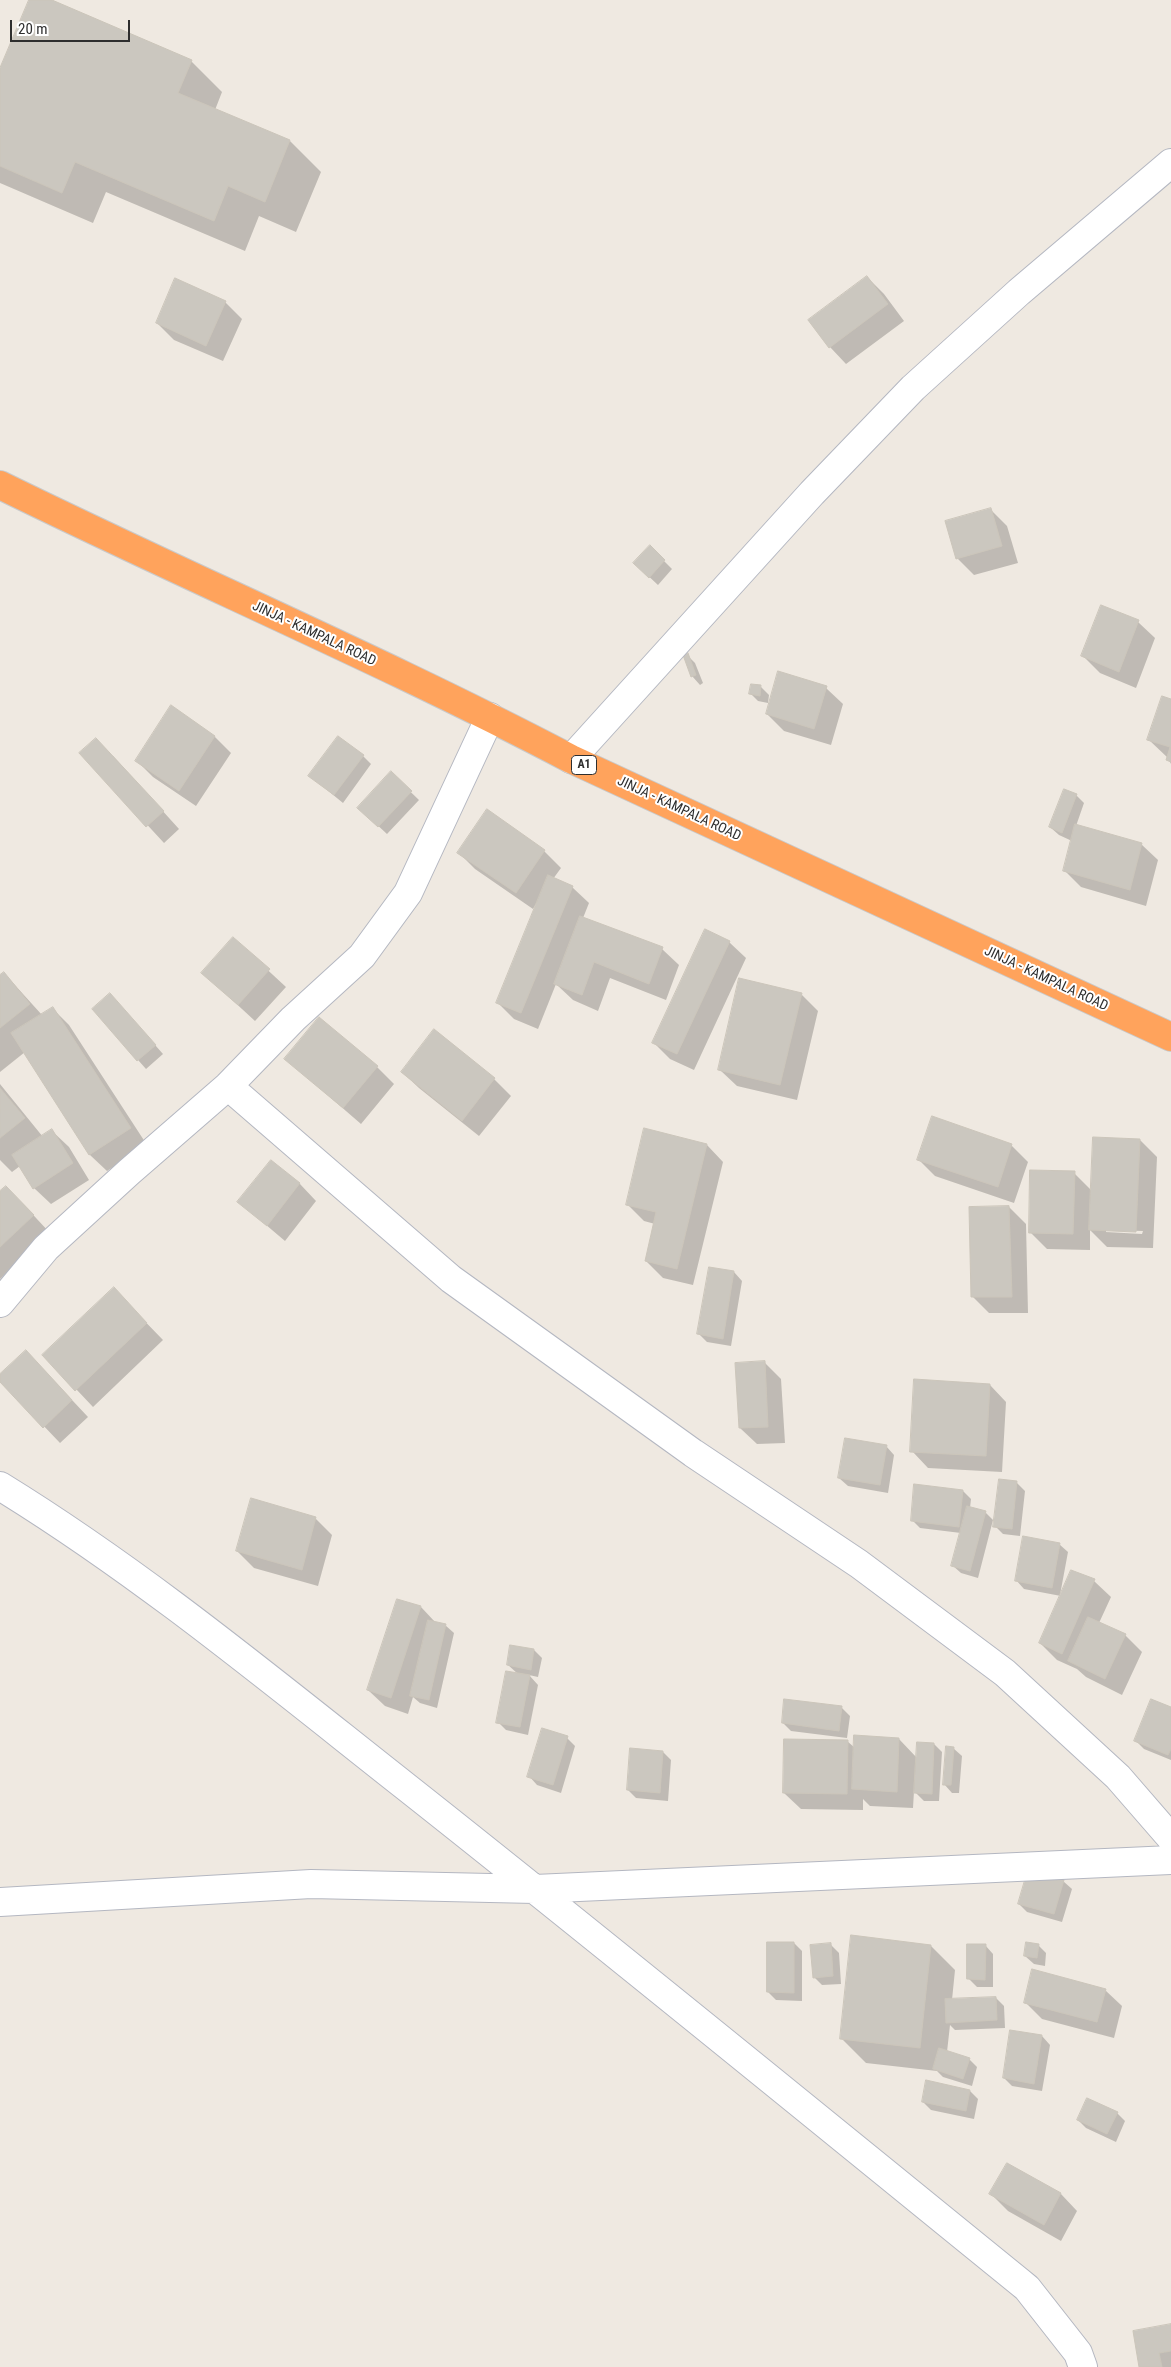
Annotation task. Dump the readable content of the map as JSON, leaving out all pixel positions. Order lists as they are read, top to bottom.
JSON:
{
  "streets": {
    "highway": ["JINJA - KAMPALA ROAD", "A1"]
  },
  "scale_bar": "20 m"
}
